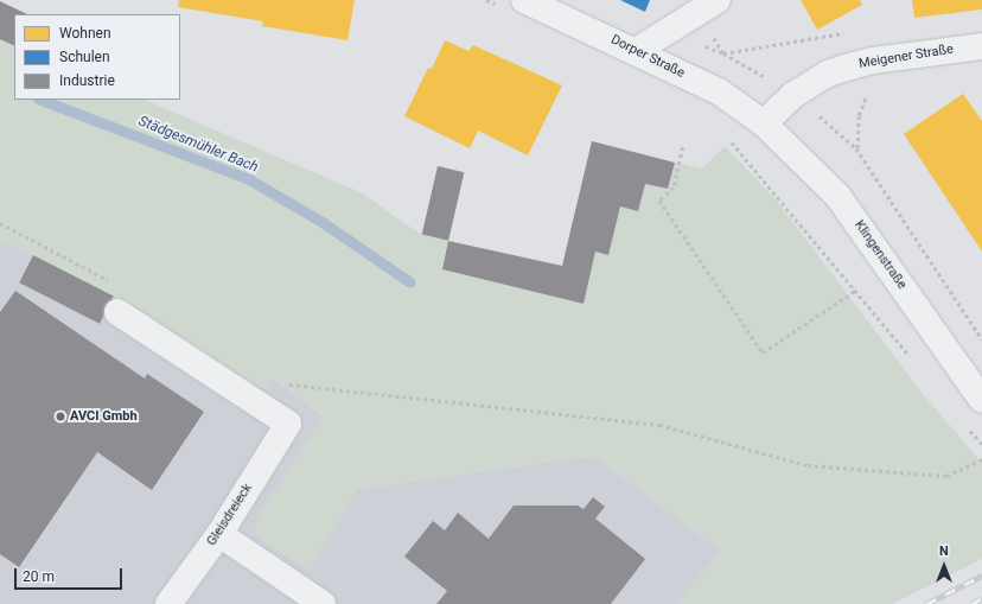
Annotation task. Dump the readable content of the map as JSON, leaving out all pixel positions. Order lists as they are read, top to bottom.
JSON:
{
  "streets": {
    "street": [
      "Dorper Straße",
      "Meigener Straße",
      "Klingenstraße",
      "Gleisdreieck"
    ]
  },
  "crossings": [
    ["Dorper Straße", "Meigener Straße"],
    ["Dorper Straße", "Klingenstraße"],
    ["Meigener Straße", "Klingenstraße"]
  ],
  "water": ["Städgesmühler Bach"],
  "places": ["AVCI Gmbh"],
  "legend": ["Wohnen", "Schulen", "Industrie"],
  "scale_bar": "20 m",
  "north": "top"
}
